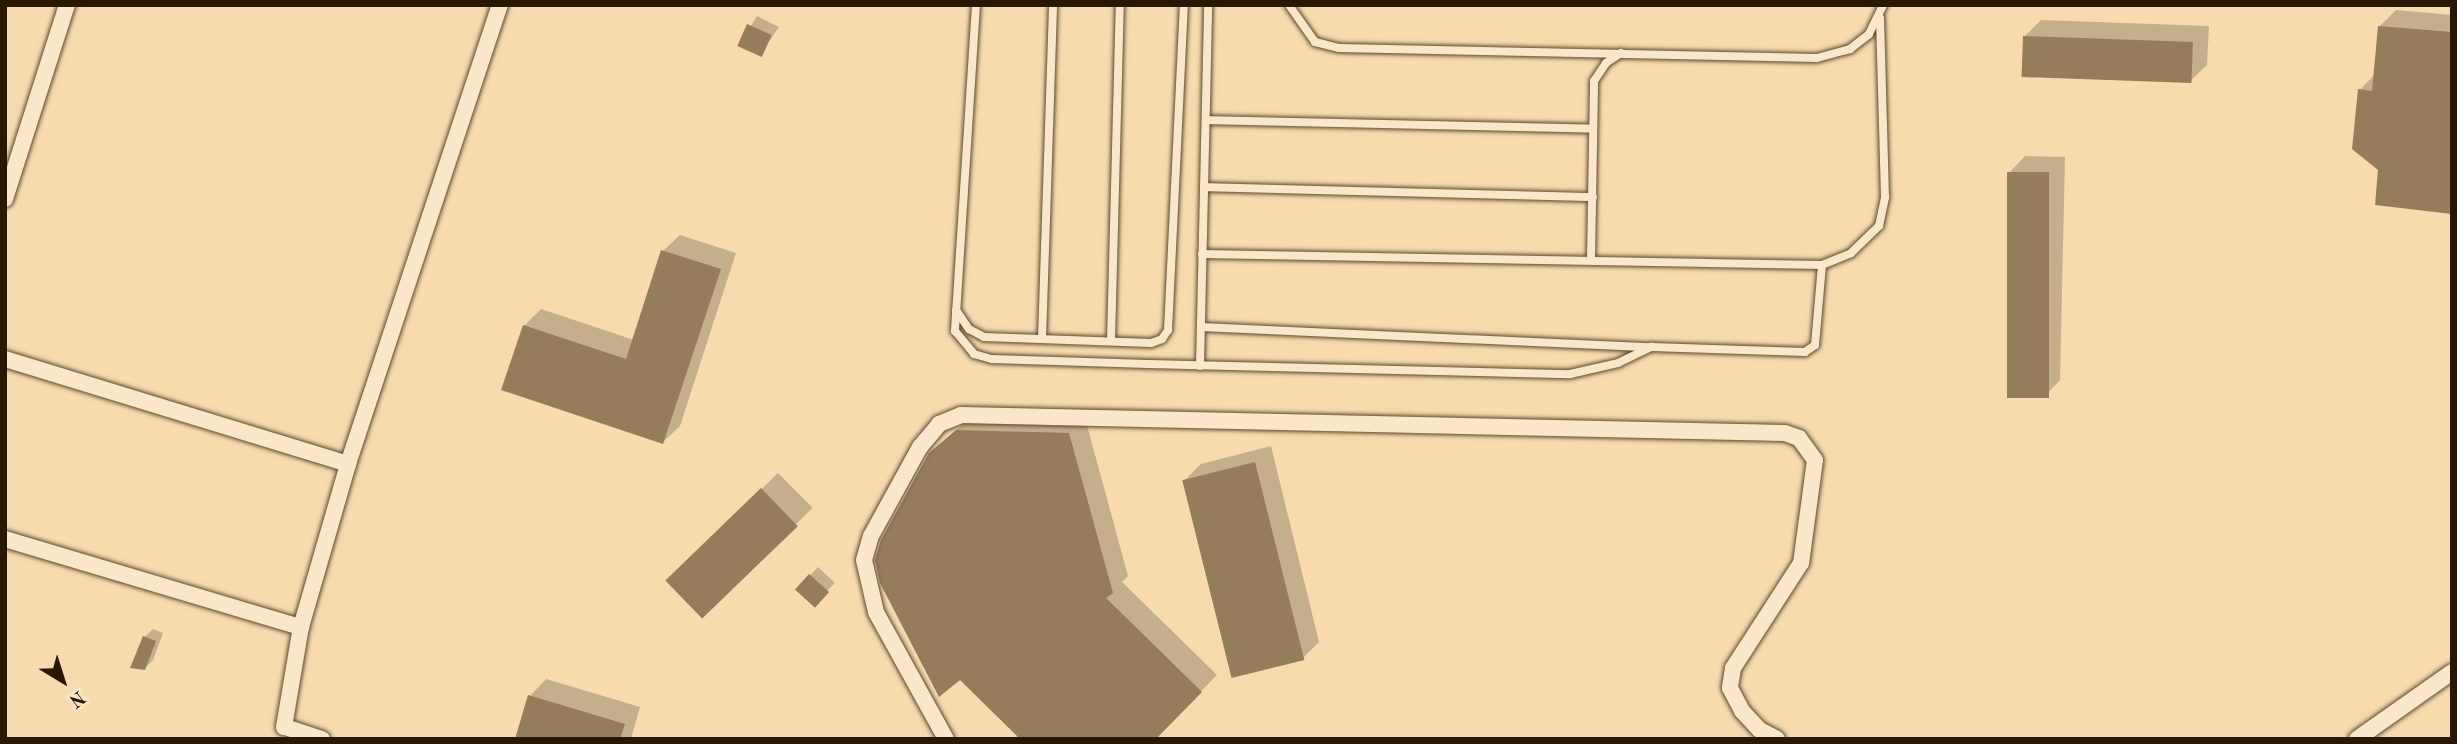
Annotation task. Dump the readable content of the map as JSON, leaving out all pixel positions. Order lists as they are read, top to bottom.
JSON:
{
  "north": "bottom right"
}
